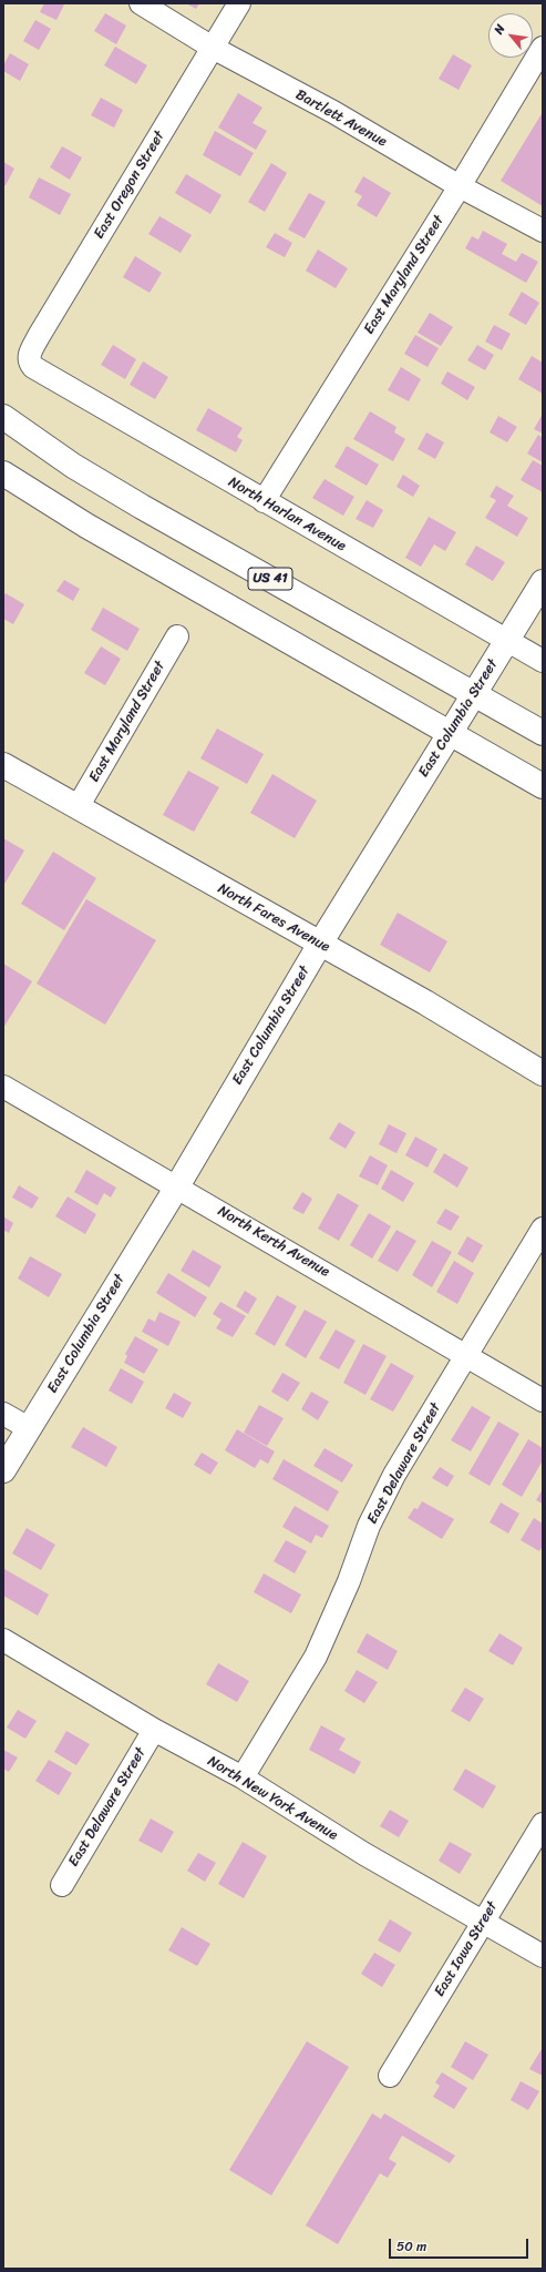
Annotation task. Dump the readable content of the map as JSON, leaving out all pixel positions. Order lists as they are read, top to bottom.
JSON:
{
  "streets": {
    "main road": ["US 41", "East Columbia Street", "North Fares Avenue"],
    "street": [
      "Bartlett Avenue",
      "East Oregon Street",
      "East Maryland Street",
      "North Harlan Avenue",
      "North Kerth Avenue",
      "East Delaware Street",
      "North New York Avenue",
      "East Iowa Street"
    ]
  },
  "crossings": [
    ["Bartlett Avenue", "East Oregon Street"],
    ["Bartlett Avenue", "East Maryland Street"],
    ["East Oregon Street", "North Harlan Avenue"],
    ["East Maryland Street", "North Harlan Avenue"],
    ["East Maryland Street", "North Fares Avenue"],
    ["North Harlan Avenue", "East Columbia Street"],
    ["US 41", "East Columbia Street"],
    ["East Columbia Street", "North Fares Avenue"],
    ["East Columbia Street", "North Kerth Avenue"],
    ["North Kerth Avenue", "East Delaware Street"],
    ["East Delaware Street", "North New York Avenue"],
    ["North New York Avenue", "East Iowa Street"]
  ],
  "scale_bar": "50 m",
  "north": "top left"
}
